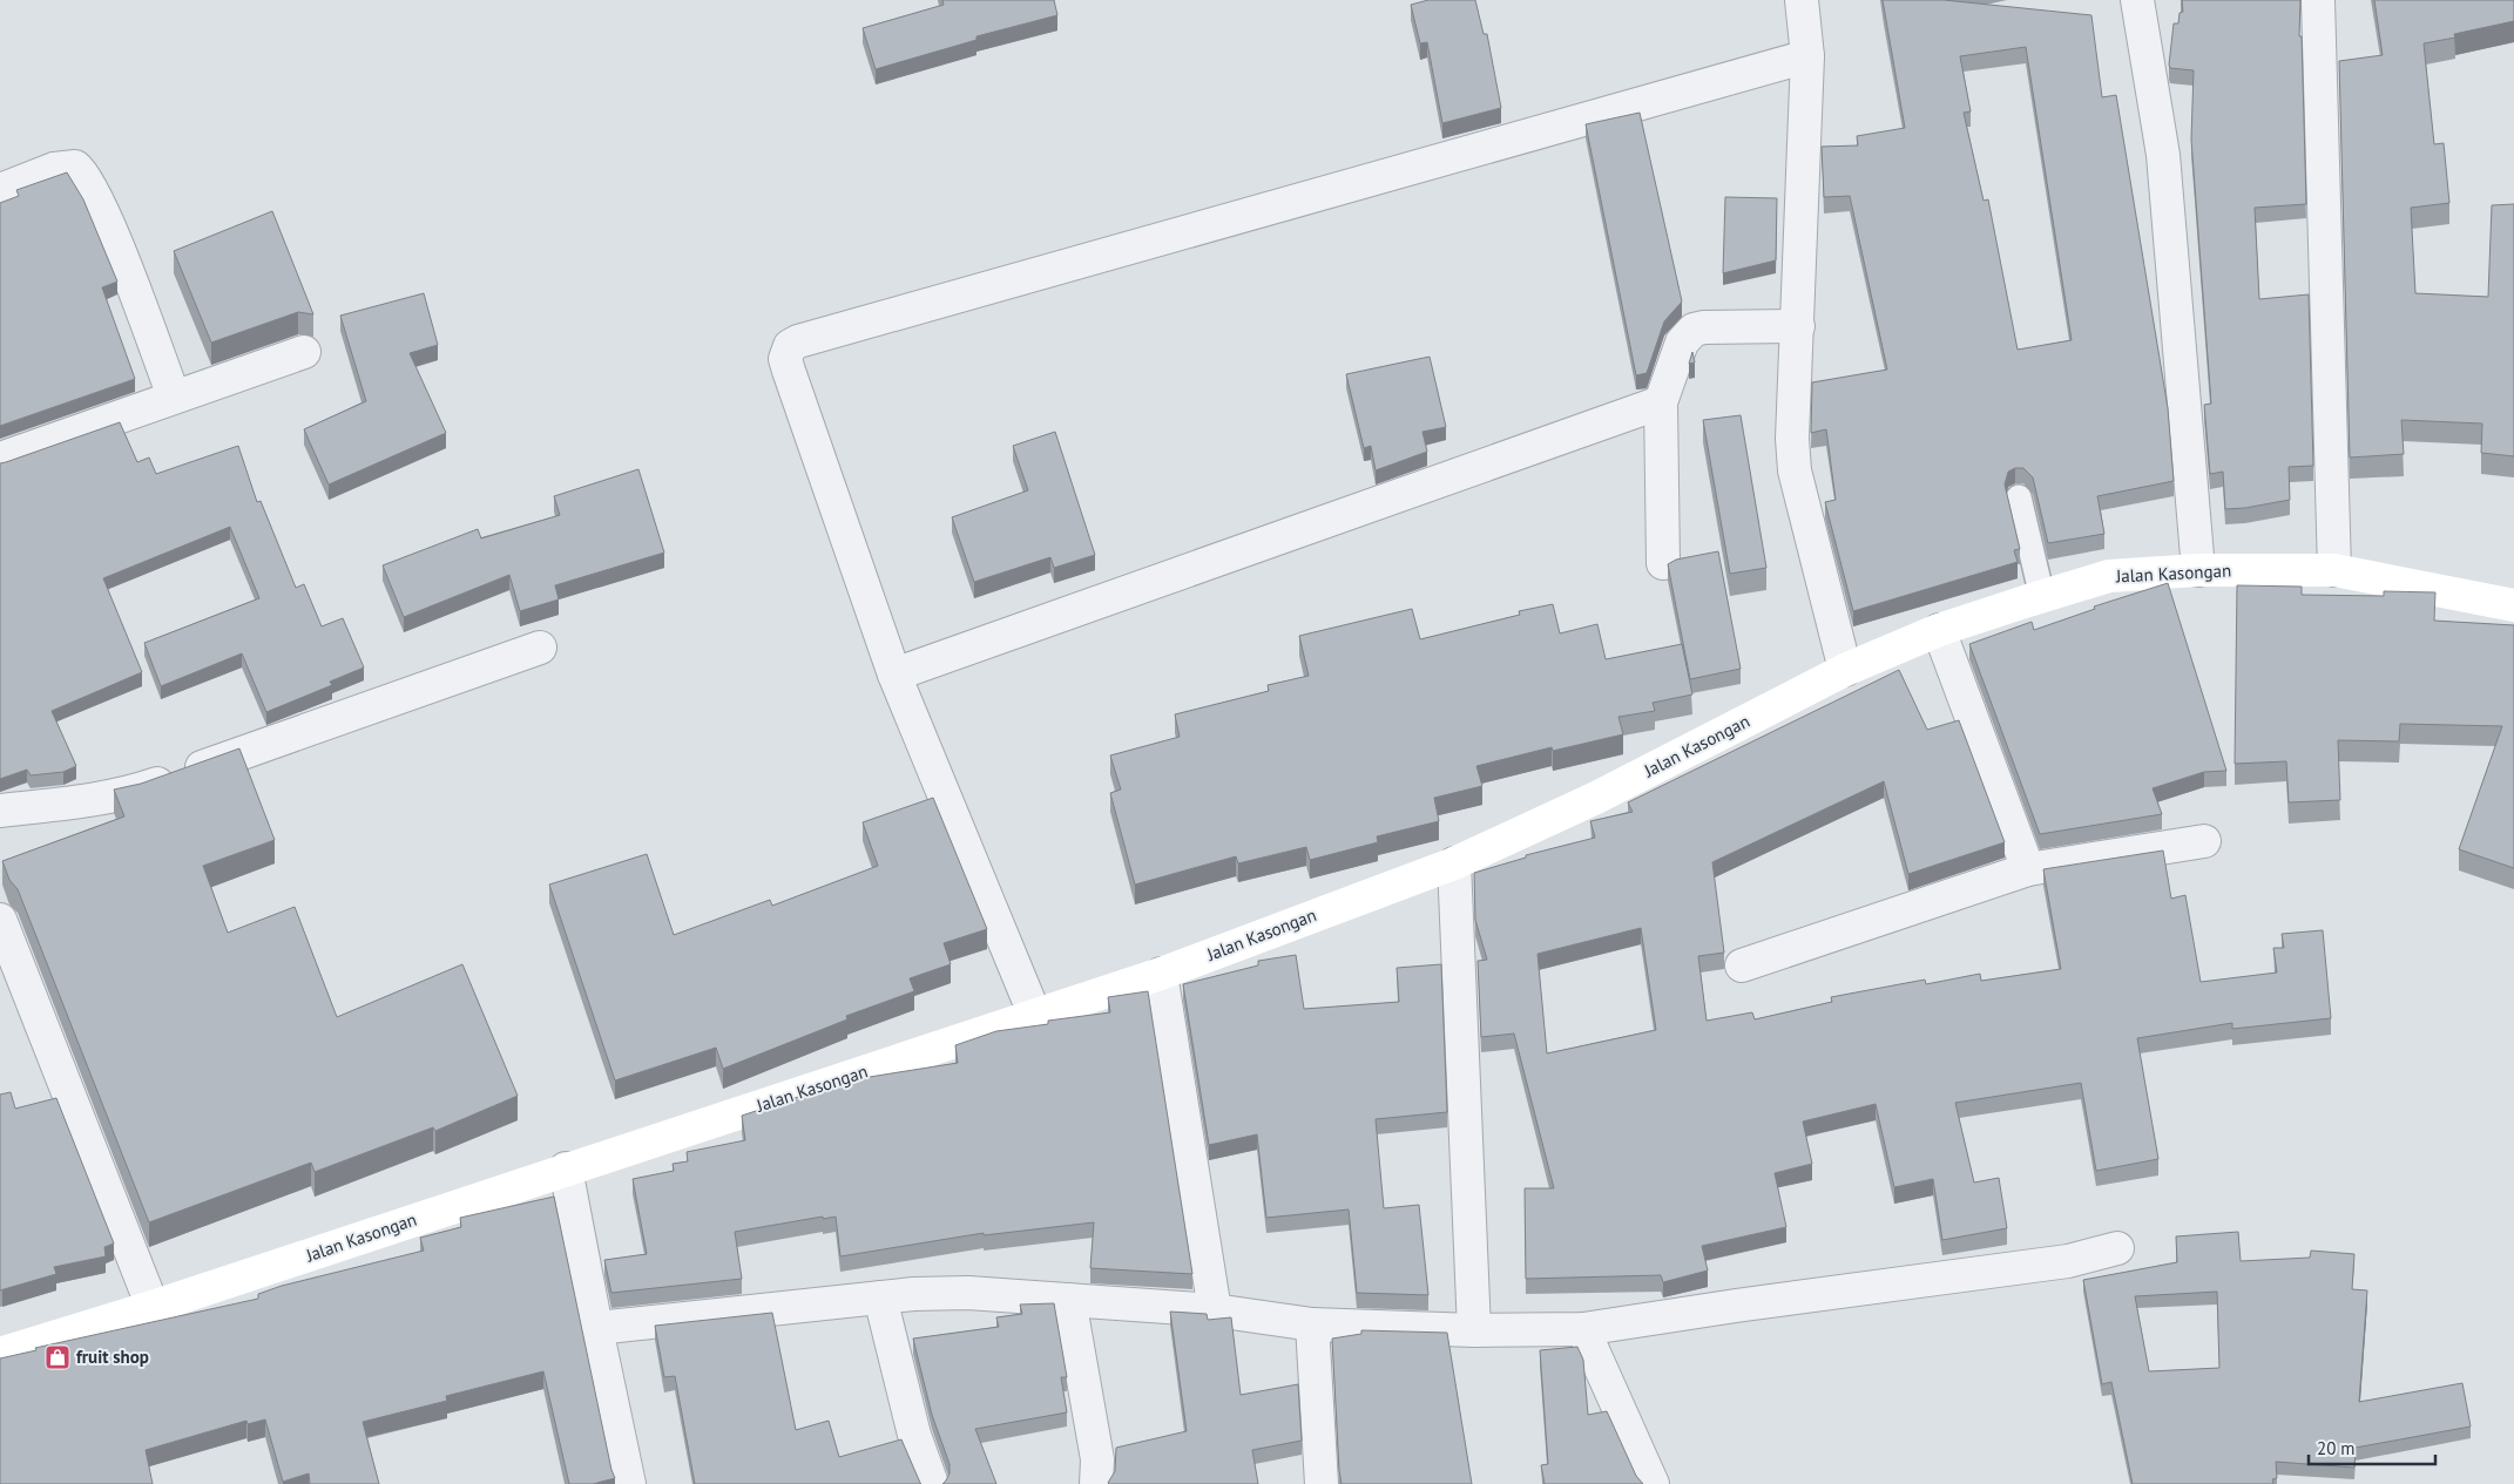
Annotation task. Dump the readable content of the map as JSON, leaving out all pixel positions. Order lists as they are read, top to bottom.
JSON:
{
  "streets": {
    "main road": ["Jalan Kasongan"]
  },
  "places": {
    "shop": ["fruit shop"]
  },
  "scale_bar": "20 m"
}
